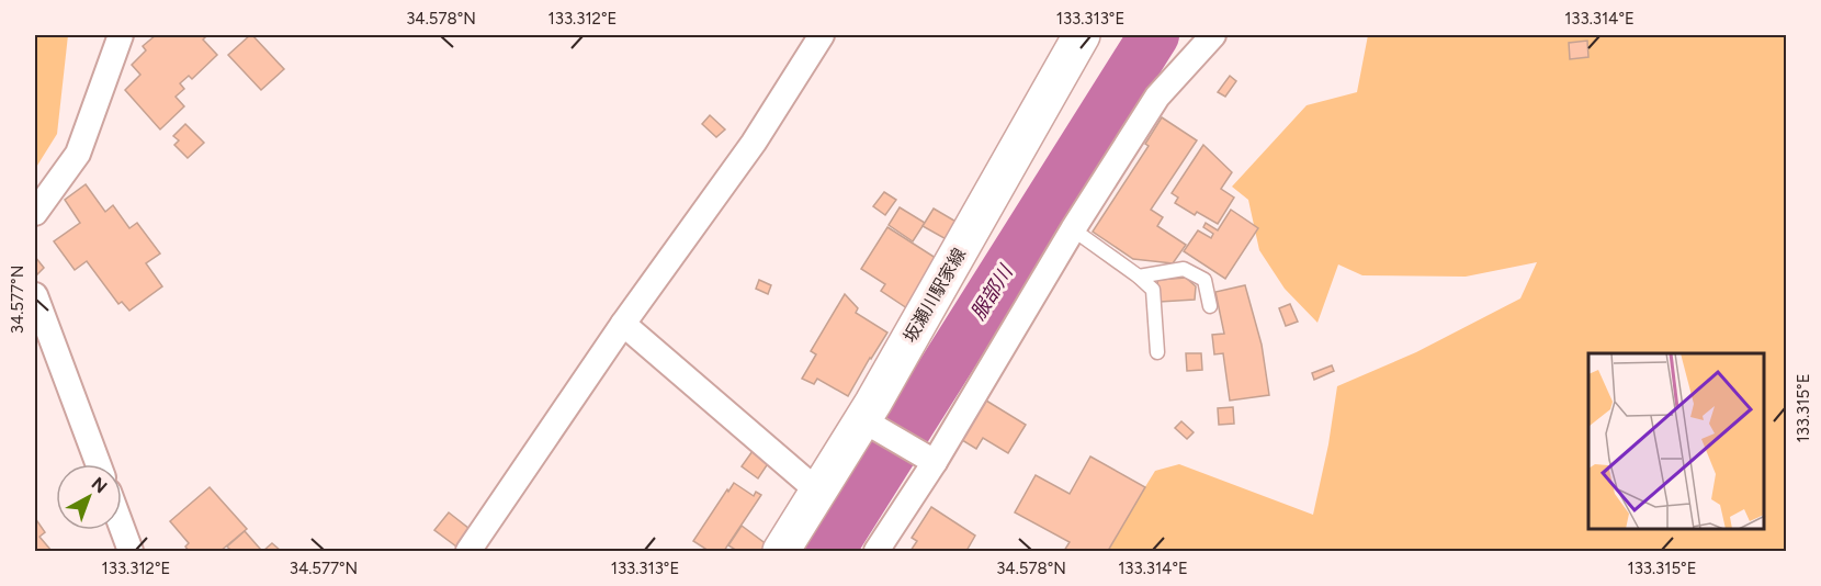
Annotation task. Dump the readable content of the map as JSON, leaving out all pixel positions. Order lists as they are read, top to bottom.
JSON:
{
  "streets": {
    "main road": ["坂瀬川駅家線"]
  },
  "water": ["服部川"],
  "north": "top right",
  "coordinates": [
    "34.578°N",
    "133.312°E",
    "133.313°E",
    "133.314°E",
    "34.577°N",
    "133.315°E"
  ]
}
